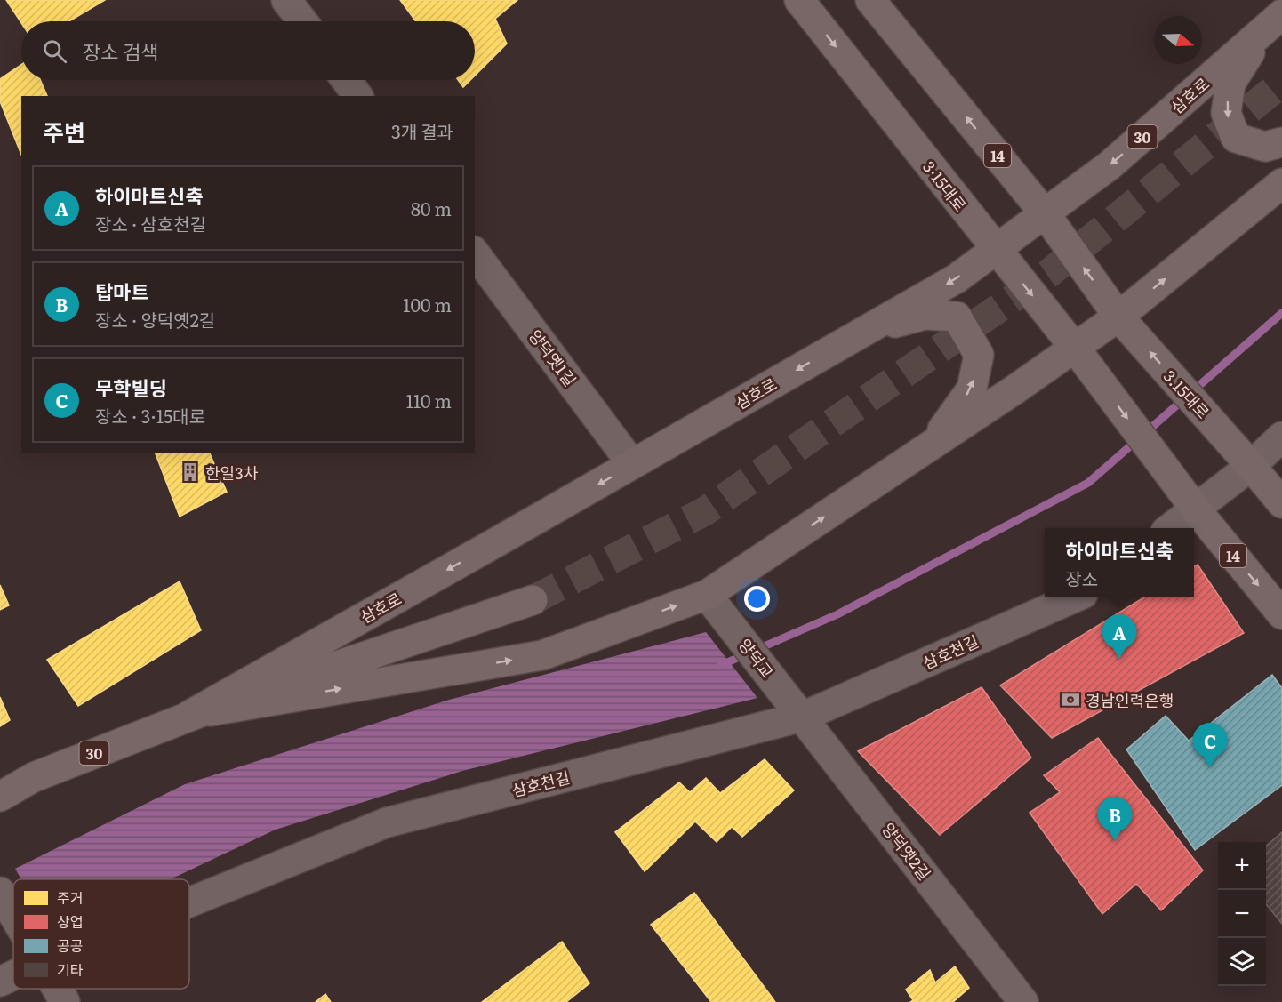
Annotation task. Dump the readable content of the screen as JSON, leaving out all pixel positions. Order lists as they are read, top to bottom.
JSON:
{
  "streets": {
    "main road": [
      "삼호로",
      "30",
      "14",
      "3·15대로",
      "3.15대로"
    ],
    "street": [
      "양덕옛1길",
      "삼호천길",
      "양덕교",
      "양덕옛2길"
    ]
  },
  "crossings": [
    ["삼호로", "14"],
    ["삼호로", "3·15대로"],
    ["삼호로", "양덕옛1길"],
    ["삼호로", "3.15대로"],
    ["삼호로", "양덕교"],
    ["14", "3·15대로"],
    ["14", "3.15대로"],
    ["삼호천길", "양덕교"],
    ["삼호천길", "양덕옛2길"],
    ["양덕교", "양덕옛2길"]
  ],
  "one_way": ["3.15대로"],
  "places": {
    "building": ["한일3차"],
    "bank": ["경남인력은행"]
  },
  "legend": [
    "주거",
    "상업",
    "공공",
    "기타"
  ],
  "north": "right",
  "page": {
    "search": "장소 검색",
    "heading": ["주변", "3개 결과"],
    "list": [
      {
        "mark": "A",
        "name": "하이마트신축",
        "note": "장소 · 삼호천길",
        "value": "80 m"
      },
      {
        "mark": "B",
        "name": "탑마트",
        "note": "장소 · 양덕옛2길",
        "value": "100 m"
      },
      {
        "mark": "C",
        "name": "무학빌딩",
        "note": "장소 · 3·15대로",
        "value": "110 m"
      }
    ],
    "popup": ["하이마트신축", "장소"],
    "pins": ["A", "C", "B"],
    "map_buttons": ["+", "−"]
  }
}
